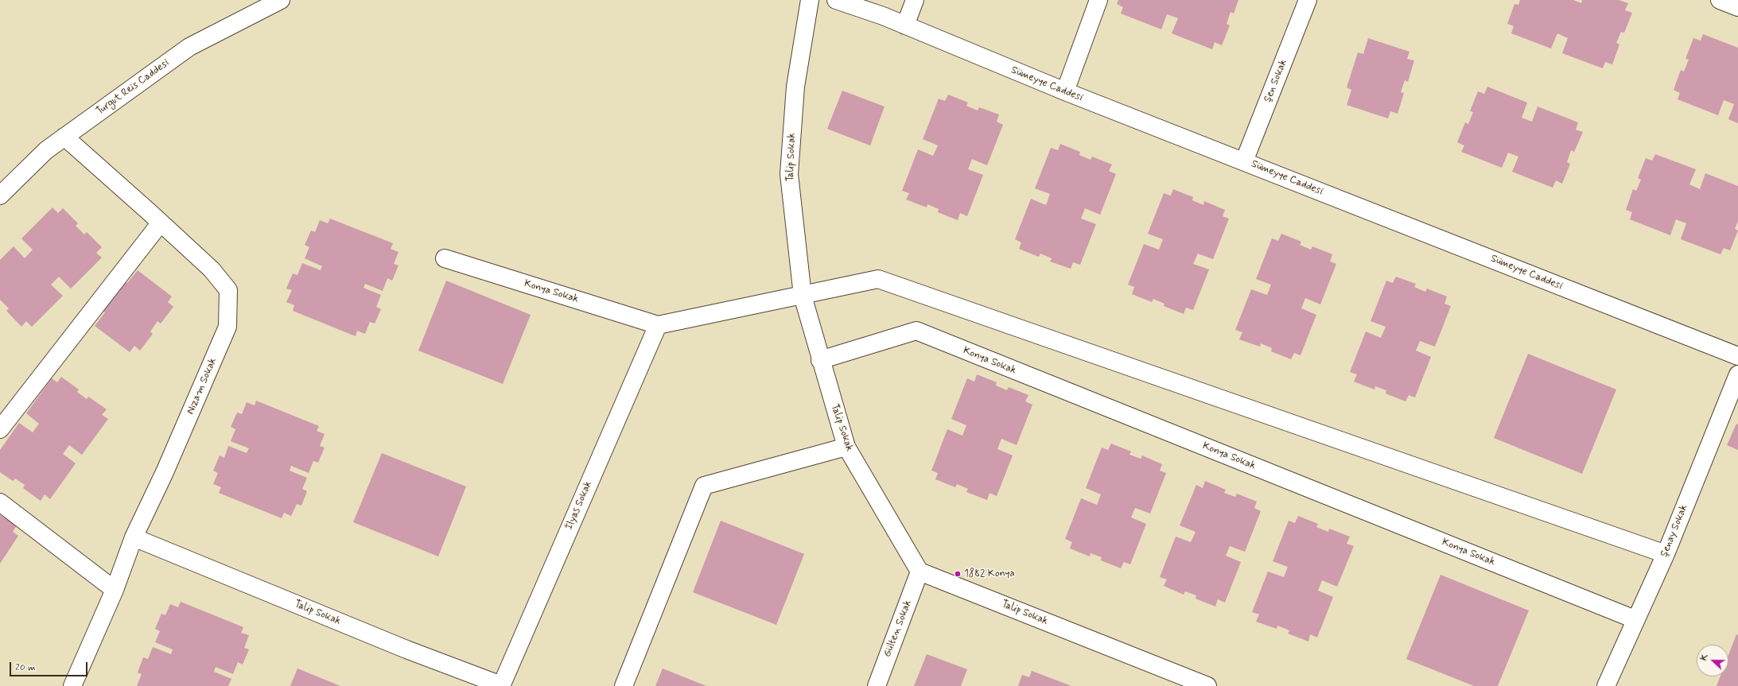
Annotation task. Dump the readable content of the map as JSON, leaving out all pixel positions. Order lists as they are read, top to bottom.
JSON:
{
  "streets": {
    "street": [
      "Şen Sokak",
      "Sümeyye Caddesi",
      "Turgut Reis Caddesi",
      "Talip Sokak",
      "Konya Sokak",
      "Nizam Sokak",
      "İlyas Sokak",
      "Şenay Sokak",
      "Gülten Sokak"
    ]
  },
  "crossings": [
    ["Şen Sokak", "Sümeyye Caddesi"],
    ["Turgut Reis Caddesi", "Nizam Sokak"],
    ["Talip Sokak", "Konya Sokak"],
    ["Talip Sokak", "Nizam Sokak"],
    ["Talip Sokak", "İlyas Sokak"],
    ["Talip Sokak", "Gülten Sokak"],
    ["Konya Sokak", "İlyas Sokak"],
    ["Konya Sokak", "Şenay Sokak"]
  ],
  "places": ["1882 Konya"],
  "scale_bar": "20 m",
  "north": "left"
}
